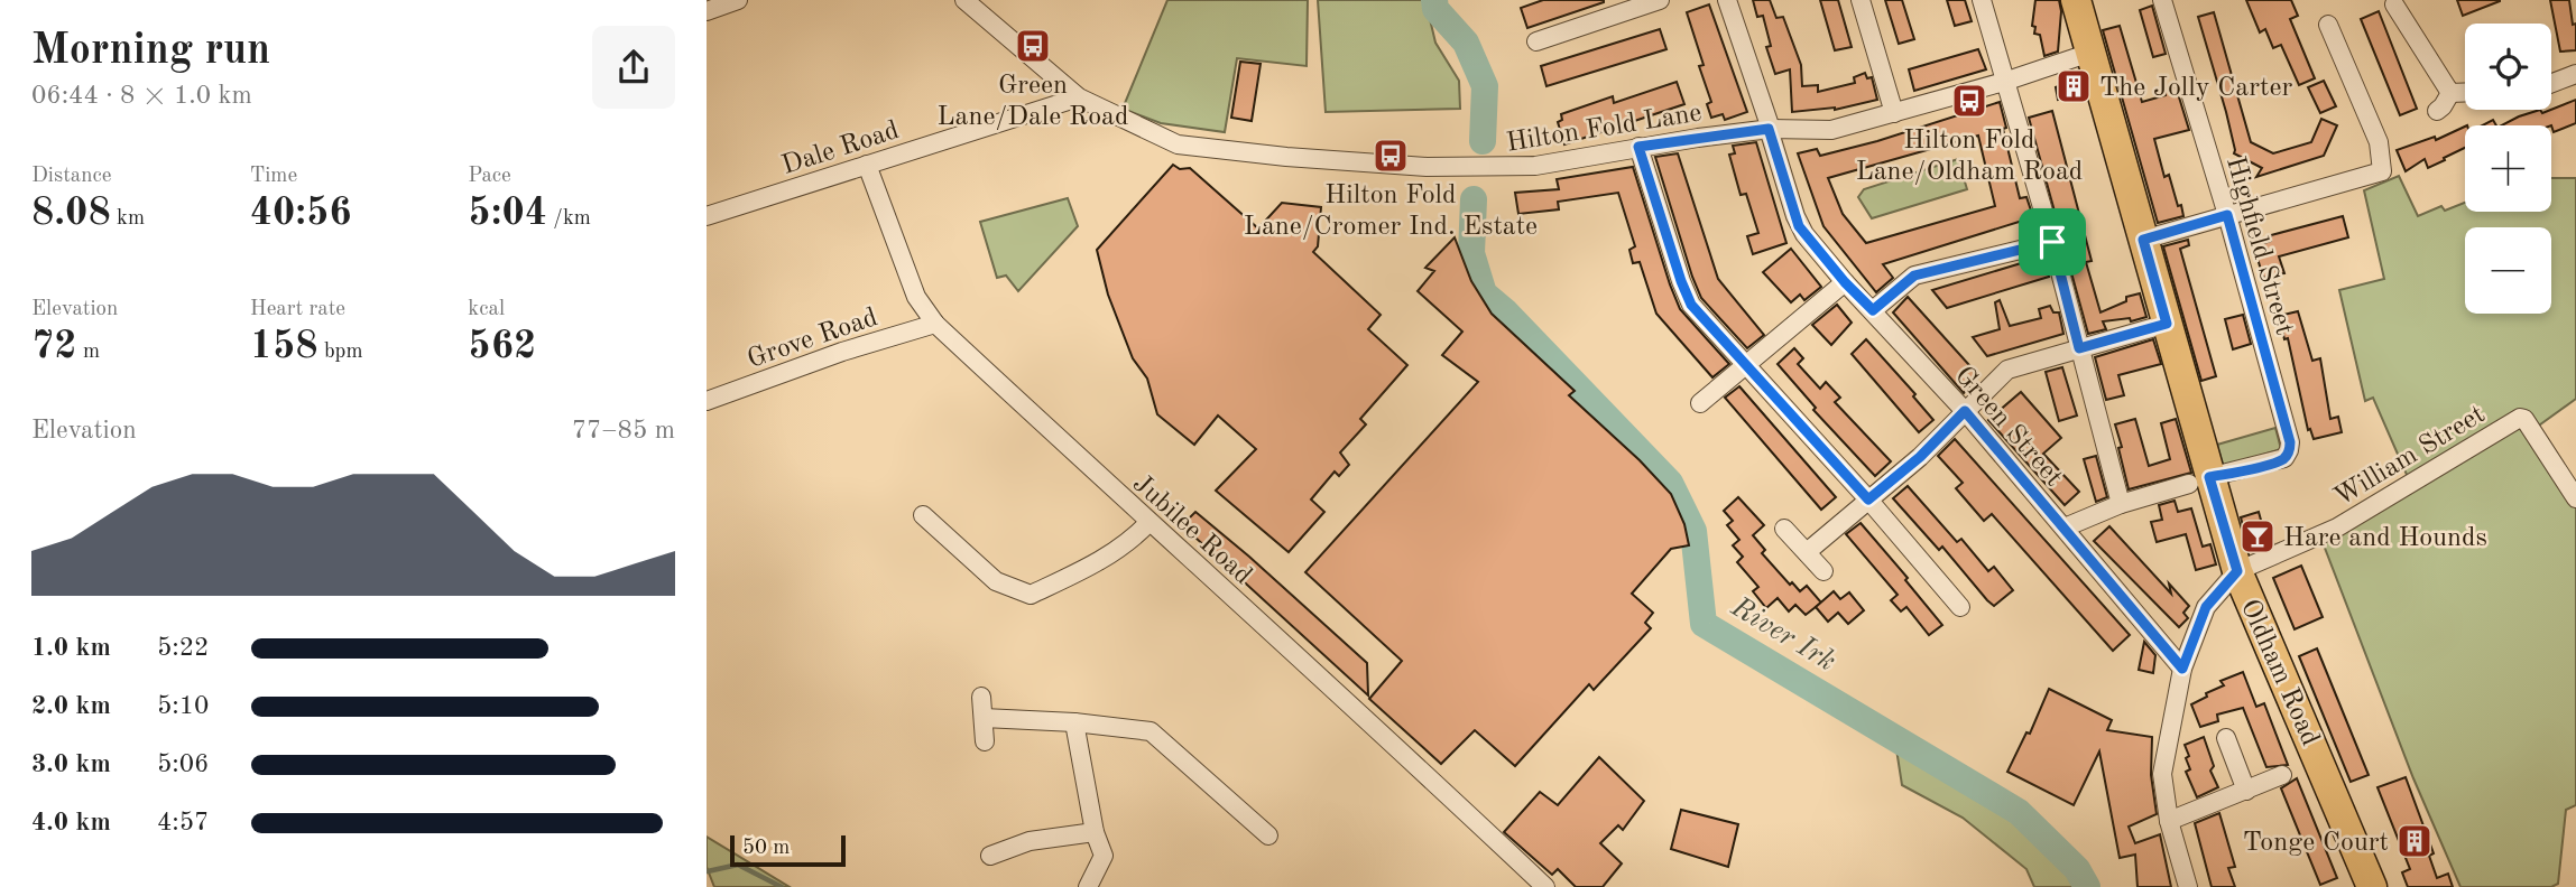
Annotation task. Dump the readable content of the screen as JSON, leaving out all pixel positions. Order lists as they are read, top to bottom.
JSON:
{
  "streets": {
    "main road": ["Oldham Road"],
    "street": [
      "Hilton Fold Lane",
      "Dale Road",
      "Highfield Street",
      "Grove Road",
      "Green Street",
      "William Street",
      "Jubilee Road"
    ]
  },
  "crossings": [
    ["Hilton Fold Lane", "Dale Road"],
    ["Hilton Fold Lane", "Green Street"],
    ["Hilton Fold Lane", "Oldham Road"],
    ["Dale Road", "Jubilee Road"],
    ["Highfield Street", "Oldham Road"],
    ["Grove Road", "Jubilee Road"],
    ["William Street", "Oldham Road"]
  ],
  "water": ["River Irk"],
  "places": {
    "bus stop": ["Green Lane/Dale Road", "Hilton Fold Lane/Oldham Road", "Hilton Fold Lane/Cromer Ind. Estate"],
    "building": ["The Jolly Carter", "Tonge Court"],
    "bar": ["Hare and Hounds"]
  },
  "scale_bar": "50 m",
  "page": {
    "heading": ["Morning run", "06:44 · 8 × 1.0 km"],
    "map_buttons": ["+", "−"],
    "stats": [
      ["Distance", "8.08 km"],
      ["Time", "40:56"],
      ["Pace", "5:04 /km"],
      ["Elevation", "72 m"],
      ["Heart rate", "158 bpm"],
      ["kcal", "562"]
    ],
    "chart": ["Elevation", "77–85 m"],
    "list": [
      {
        "name": "1.0 km",
        "note": "5:22"
      },
      {
        "name": "2.0 km",
        "note": "5:10"
      },
      {
        "name": "3.0 km",
        "note": "5:06"
      },
      {
        "name": "4.0 km",
        "note": "4:57"
      }
    ],
    "scale": "50 m"
  }
}
